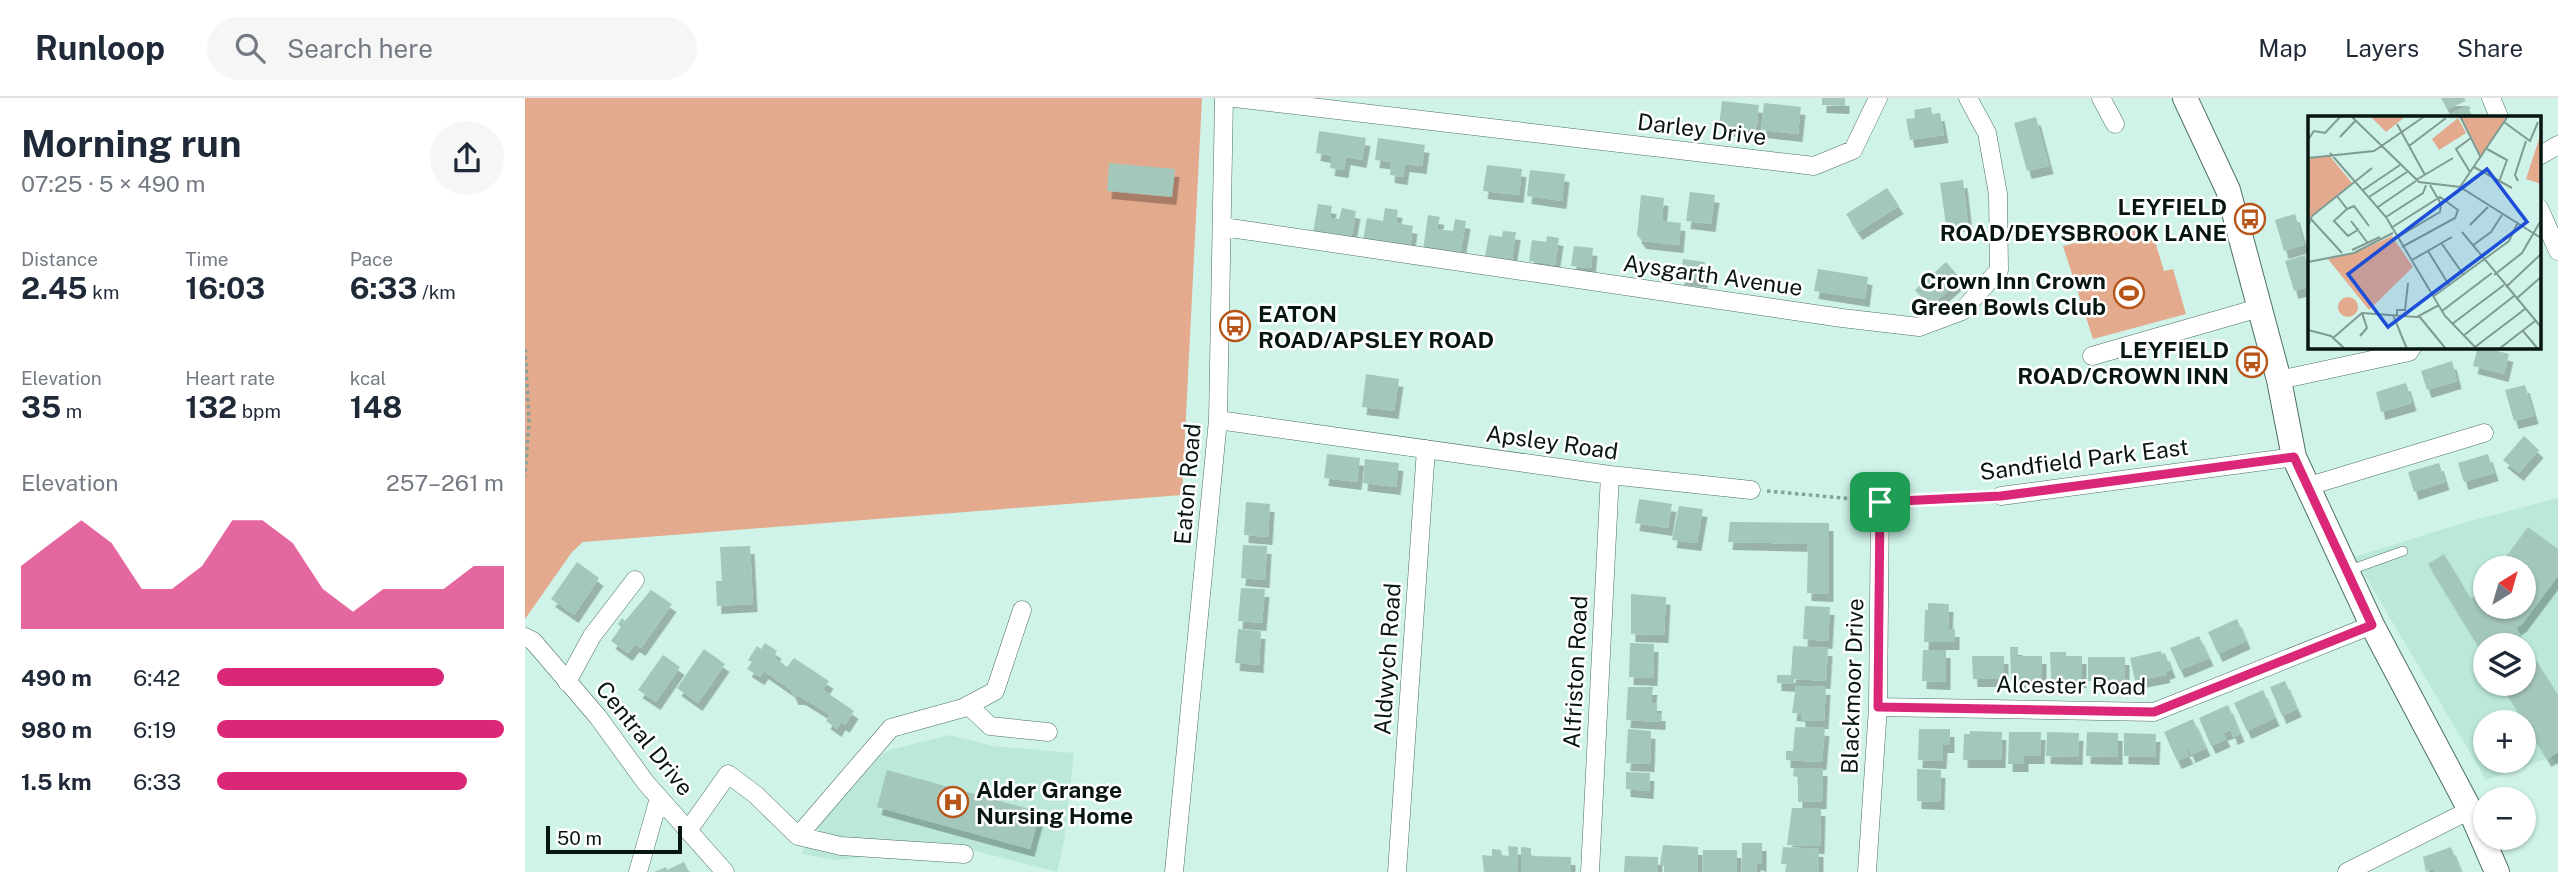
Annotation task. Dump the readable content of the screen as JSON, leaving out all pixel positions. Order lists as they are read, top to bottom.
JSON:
{
  "streets": {
    "street": [
      "Darley Drive",
      "Aysgarth Avenue",
      "Apsley Road",
      "Sandfield Park East",
      "Eaton Road",
      "Aldwych Road",
      "Alfriston Road",
      "Alcester Road",
      "Blackmoor Drive",
      "Central Drive"
    ]
  },
  "crossings": [
    ["Aysgarth Avenue", "Eaton Road"],
    ["Apsley Road", "Eaton Road"],
    ["Apsley Road", "Aldwych Road"],
    ["Apsley Road", "Alfriston Road"],
    ["Sandfield Park East", "Blackmoor Drive"],
    ["Alcester Road", "Blackmoor Drive"]
  ],
  "places": {
    "bus stop": ["LEYFIELD ROAD/DEYSBROOK LANE", "EATON ROAD/APSLEY ROAD", "LEYFIELD ROAD/CROWN INN"],
    "sports": ["Crown Inn Crown Green Bowls Club"],
    "hospital": ["Alder Grange Nursing Home"]
  },
  "scale_bar": "50 m",
  "north": "top right",
  "page": {
    "header": "Runloop",
    "search": "Search here",
    "nav": ["Map", "Layers", "Share"],
    "heading": ["Morning run", "07:25 · 5 × 490 m"],
    "stats": [
      ["Distance", "2.45 km"],
      ["Time", "16:03"],
      ["Pace", "6:33 /km"],
      ["Elevation", "35 m"],
      ["Heart rate", "132 bpm"],
      ["kcal", "148"]
    ],
    "chart": ["Elevation", "257–261 m"],
    "map_buttons": ["+", "−"],
    "list": [
      {
        "name": "490 m",
        "note": "6:42"
      },
      {
        "name": "980 m",
        "note": "6:19"
      },
      {
        "name": "1.5 km",
        "note": "6:33"
      }
    ],
    "scale": "50 m"
  }
}
